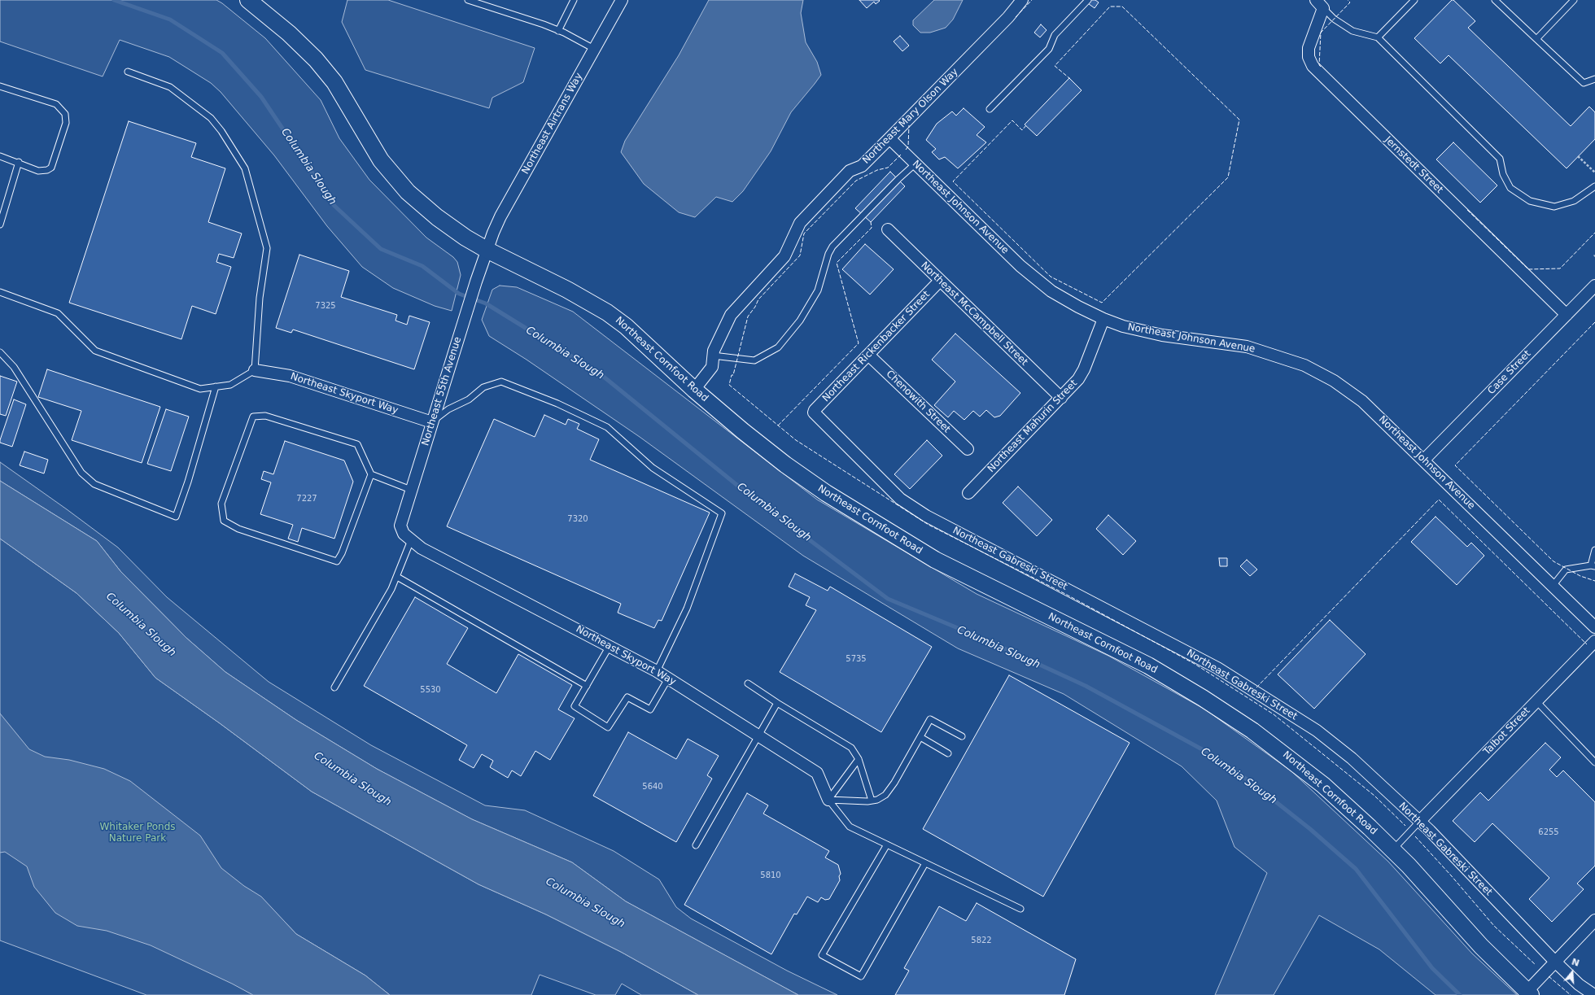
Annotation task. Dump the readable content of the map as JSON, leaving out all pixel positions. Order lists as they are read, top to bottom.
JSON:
{
  "streets": {
    "street": [
      "Northeast Mary Olson Way",
      "Northeast Airtrans Way",
      "Jernstedt Street",
      "Northeast Johnson Avenue",
      "Northeast McCampbell Street",
      "Northeast Rickenbacker Street",
      "Northeast Cornfoot Road",
      "Case Street",
      "Northeast 55th Avenue",
      "Northeast Skyport Way",
      "Chenowith Street",
      "Northeast Mahurin Street",
      "Northeast Gabreski Street",
      "Talbot Street"
    ]
  },
  "crossings": [
    ["Northeast Mary Olson Way", "Northeast Johnson Avenue"],
    ["Northeast Mary Olson Way", "Northeast Cornfoot Road"],
    ["Northeast Airtrans Way", "Northeast Cornfoot Road"],
    ["Northeast Airtrans Way", "Northeast 55th Avenue"],
    ["Jernstedt Street", "Case Street"],
    ["Northeast Johnson Avenue", "Case Street"],
    ["Northeast Johnson Avenue", "Northeast Mahurin Street"],
    ["Northeast McCampbell Street", "Northeast Rickenbacker Street"],
    ["Northeast McCampbell Street", "Northeast Mahurin Street"],
    ["Northeast Rickenbacker Street", "Chenowith Street"],
    ["Northeast Rickenbacker Street", "Northeast Gabreski Street"],
    ["Northeast Cornfoot Road", "Northeast 55th Avenue"],
    ["Northeast 55th Avenue", "Northeast Skyport Way"],
    ["Northeast Gabreski Street", "Talbot Street"]
  ],
  "water": ["Columbia Slough"],
  "parks": ["Whitaker Ponds Nature Park"],
  "house_numbers": [
    "7325",
    "7227",
    "7320",
    "5735",
    "5530",
    "5640",
    "6255",
    "5810",
    "5822"
  ],
  "north": "top"
}
